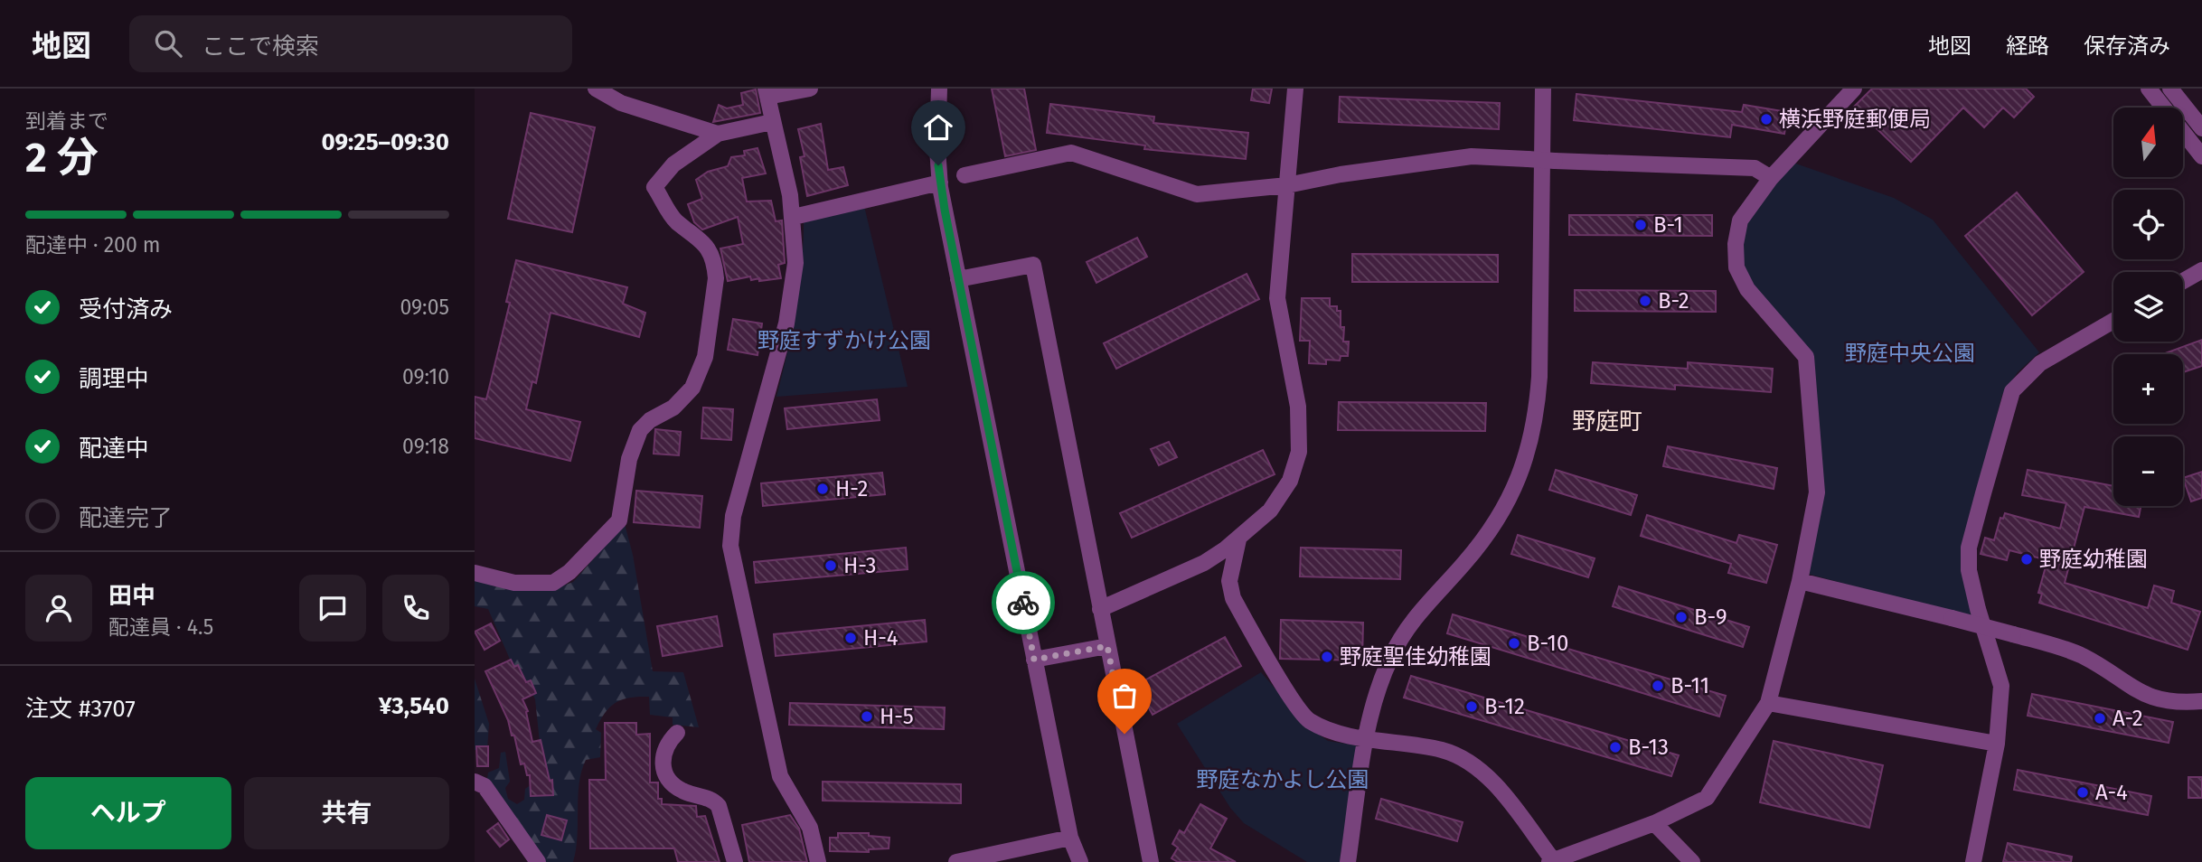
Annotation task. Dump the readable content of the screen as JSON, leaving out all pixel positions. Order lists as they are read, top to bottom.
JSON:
{
  "districts": ["野庭町"],
  "parks": ["野庭すずかけ公園", "野庭中央公園", "野庭なかよし公園"],
  "places": [
    "横浜野庭郵便局",
    "B-1",
    "B-2",
    "H-2",
    "野庭幼稚園",
    "H-3",
    "B-9",
    "H-4",
    "B-10",
    "野庭聖佳幼稚園",
    "B-11",
    "B-12",
    "H-5",
    "A-2",
    "B-13",
    "A-4"
  ],
  "north": "top",
  "page": {
    "header": "地図",
    "search": "ここで検索",
    "nav": ["地図", "経路", "保存済み"],
    "heading": ["2 分", "到着まで", "09:25–09:30"],
    "panel": [
      "田中",
      "配達員 · 4.5",
      "注文 #3707",
      "¥3,540"
    ],
    "map_buttons": ["+", "−"],
    "bar": "配達中 · 200 m",
    "list": [
      ["受付済み", "09:05"],
      ["調理中", "09:10"],
      ["配達中", "09:18"],
      "配達完了"
    ],
    "buttons": ["ヘルプ", "共有"]
  }
}
